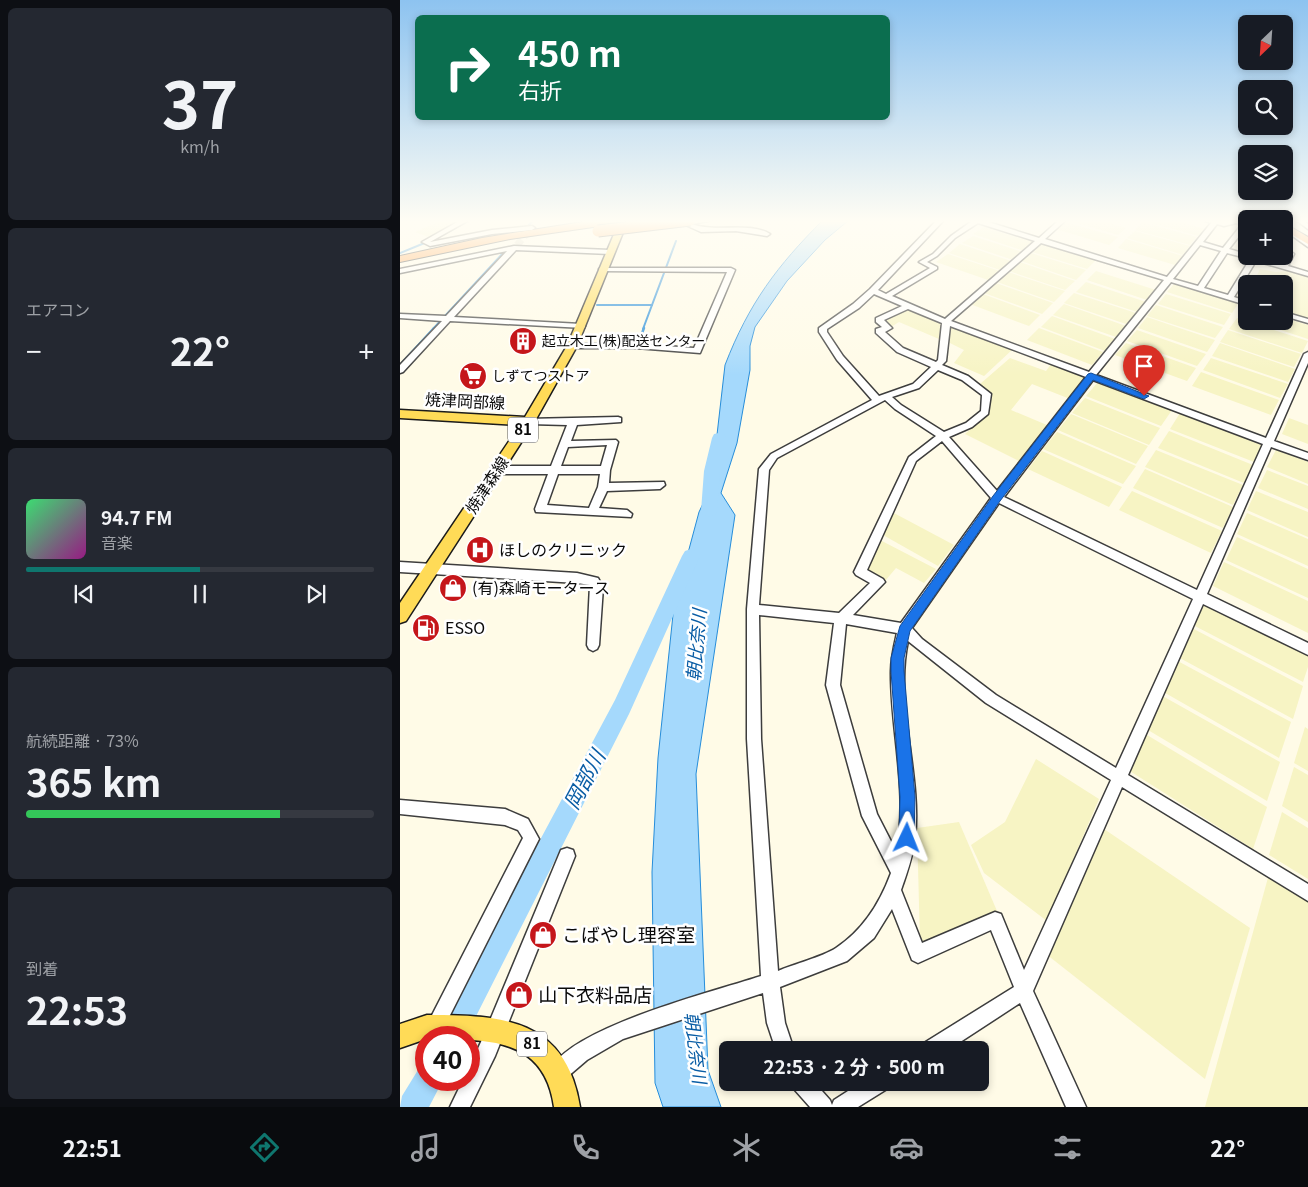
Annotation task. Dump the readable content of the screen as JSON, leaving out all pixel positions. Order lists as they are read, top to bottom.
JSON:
{
  "streets": {
    "main road": ["焼津岡部線", "81", "焼津森線"]
  },
  "crossings": [
    ["焼津岡部線", "焼津森線"]
  ],
  "water": ["朝比奈川", "岡部川"],
  "places": {
    "building": ["起立木工(株)配送センター"],
    "supermarket": ["しずてつストア"],
    "hospital": ["ほしのクリニック"],
    "shop": ["(有)森崎モータース", "こばやし理容室", "山下衣料品店"],
    "fuel station": ["ESSO"]
  },
  "north": "bottom left",
  "page": {
    "tile": [
      ["37", "km/h"],
      "エアコン",
      ["航続距離 · 73%", "365 km"],
      ["到着", "22:53"]
    ],
    "map_buttons": ["+", "−"],
    "turn": ["450 m", "右折"],
    "heat": ["−", "22°", "+"],
    "song": ["94.7 FM", "音楽"],
    "limit": "40",
    "trip": "22:53 · 2 分 · 500 m",
    "tabs": ["22:51", "22°"]
  }
}
